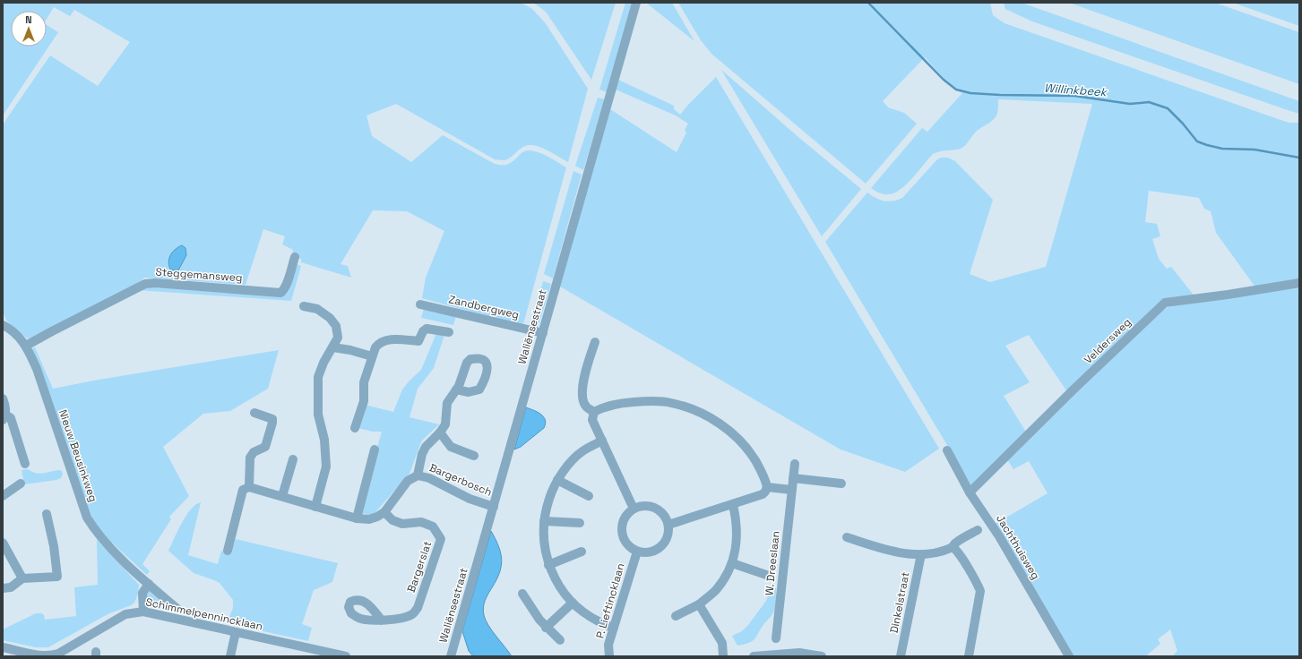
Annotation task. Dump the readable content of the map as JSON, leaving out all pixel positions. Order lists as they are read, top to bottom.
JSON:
{
  "streets": {
    "street": [
      "Steggemansweg",
      "Zandbergweg",
      "Waliënsestraat",
      "Veldersweg",
      "Nieuw Beusinkweg",
      "Bargerbosch",
      "Jachthuisweg",
      "W. Dreeslaan",
      "Bargerslat",
      "P. Lieftincklaan",
      "Dinkelstraat",
      "Schimmelpennincklaan"
    ]
  },
  "crossings": [
    ["Steggemansweg", "Nieuw Beusinkweg"],
    ["Zandbergweg", "Waliënsestraat"],
    ["Waliënsestraat", "Bargerbosch"],
    ["Veldersweg", "Jachthuisweg"],
    ["Bargerbosch", "Bargerslat"]
  ],
  "water": ["Willinkbeek"],
  "north": "top"
}
